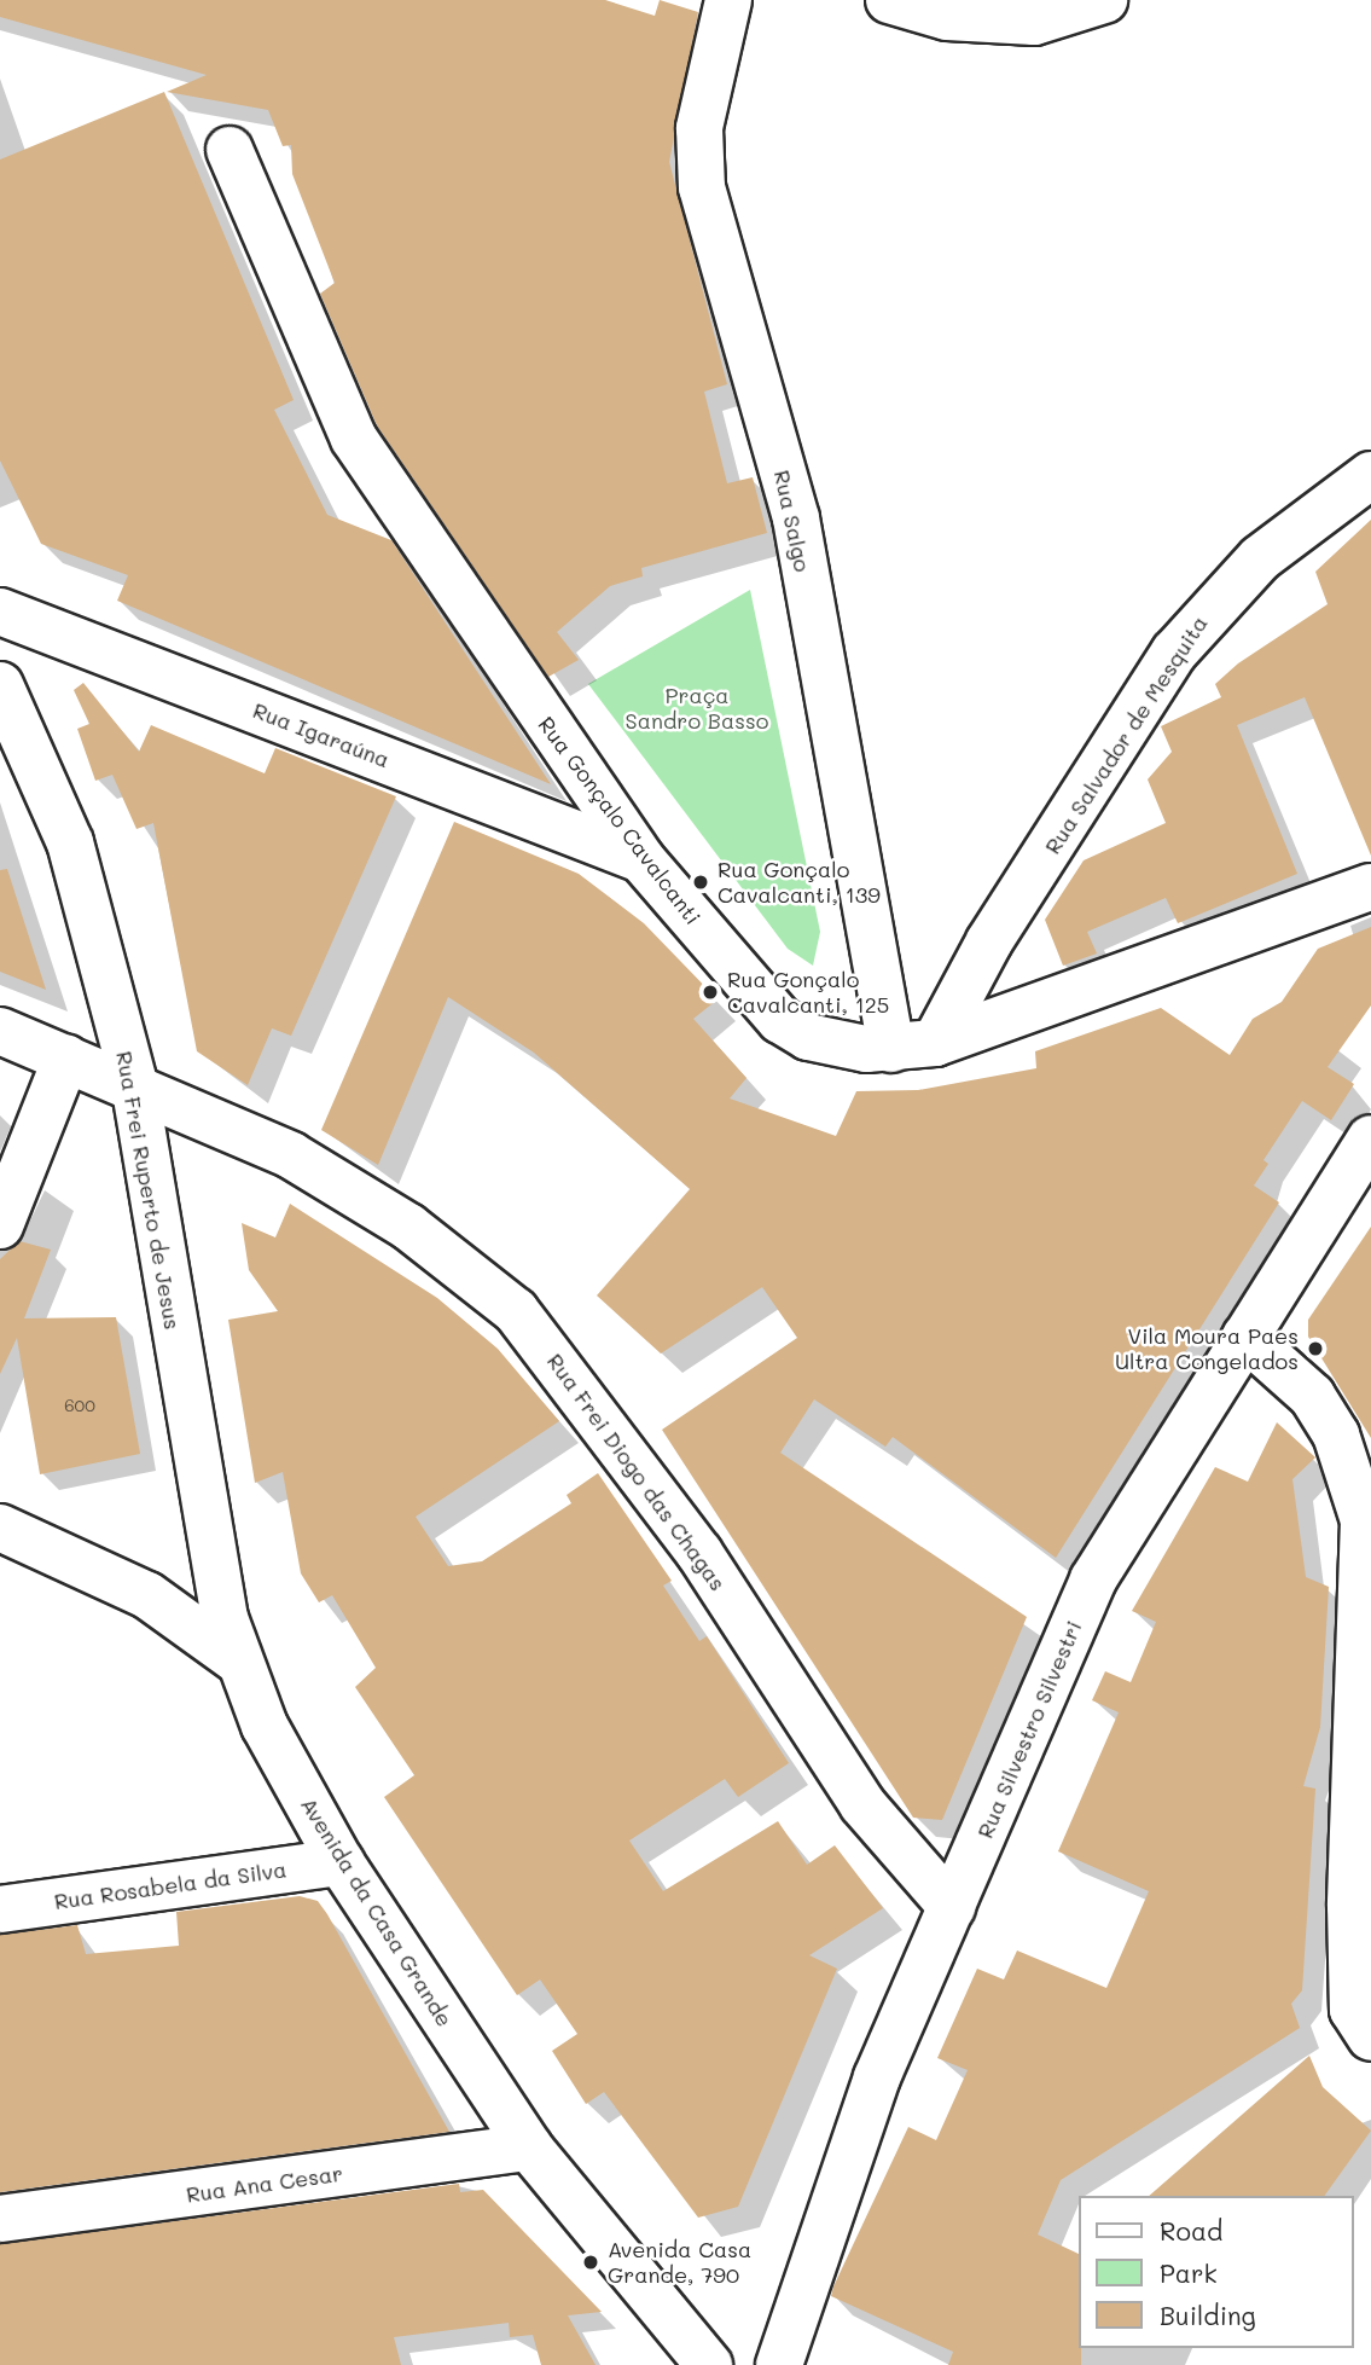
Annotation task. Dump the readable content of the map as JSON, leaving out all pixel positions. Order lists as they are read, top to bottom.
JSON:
{
  "streets": {
    "street": [
      "Rua Salgo",
      "Rua Igaraúna",
      "Rua Salvador de Mesquita",
      "Rua Gonçalo Cavalcanti",
      "Rua Frei Ruperto de Jesus",
      "Rua Frei Diogo das Chagas",
      "Rua Silvestro Silvestri",
      "Rua Rosabela da Silva",
      "Avenida da Casa Grande",
      "Rua Ana Cesar"
    ]
  },
  "crossings": [
    ["Rua Salgo", "Rua Salvador de Mesquita"],
    ["Rua Salgo", "Rua Gonçalo Cavalcanti"],
    ["Rua Igaraúna", "Rua Gonçalo Cavalcanti"],
    ["Rua Salvador de Mesquita", "Rua Gonçalo Cavalcanti"],
    ["Rua Frei Ruperto de Jesus", "Rua Frei Diogo das Chagas"],
    ["Rua Frei Ruperto de Jesus", "Avenida da Casa Grande"],
    ["Rua Frei Diogo das Chagas", "Rua Silvestro Silvestri"],
    ["Rua Rosabela da Silva", "Avenida da Casa Grande"],
    ["Avenida da Casa Grande", "Rua Ana Cesar"]
  ],
  "parks": ["Praça Sandro Basso"],
  "places": [
    "Rua Gonçalo Cavalcanti, 139",
    "Rua Gonçalo Cavalcanti, 125",
    "Vila Moura Paes Ultra Congelados",
    "Avenida Casa Grande, 790"
  ],
  "house_numbers": ["600"],
  "legend": ["Road", "Park", "Building"]
}
